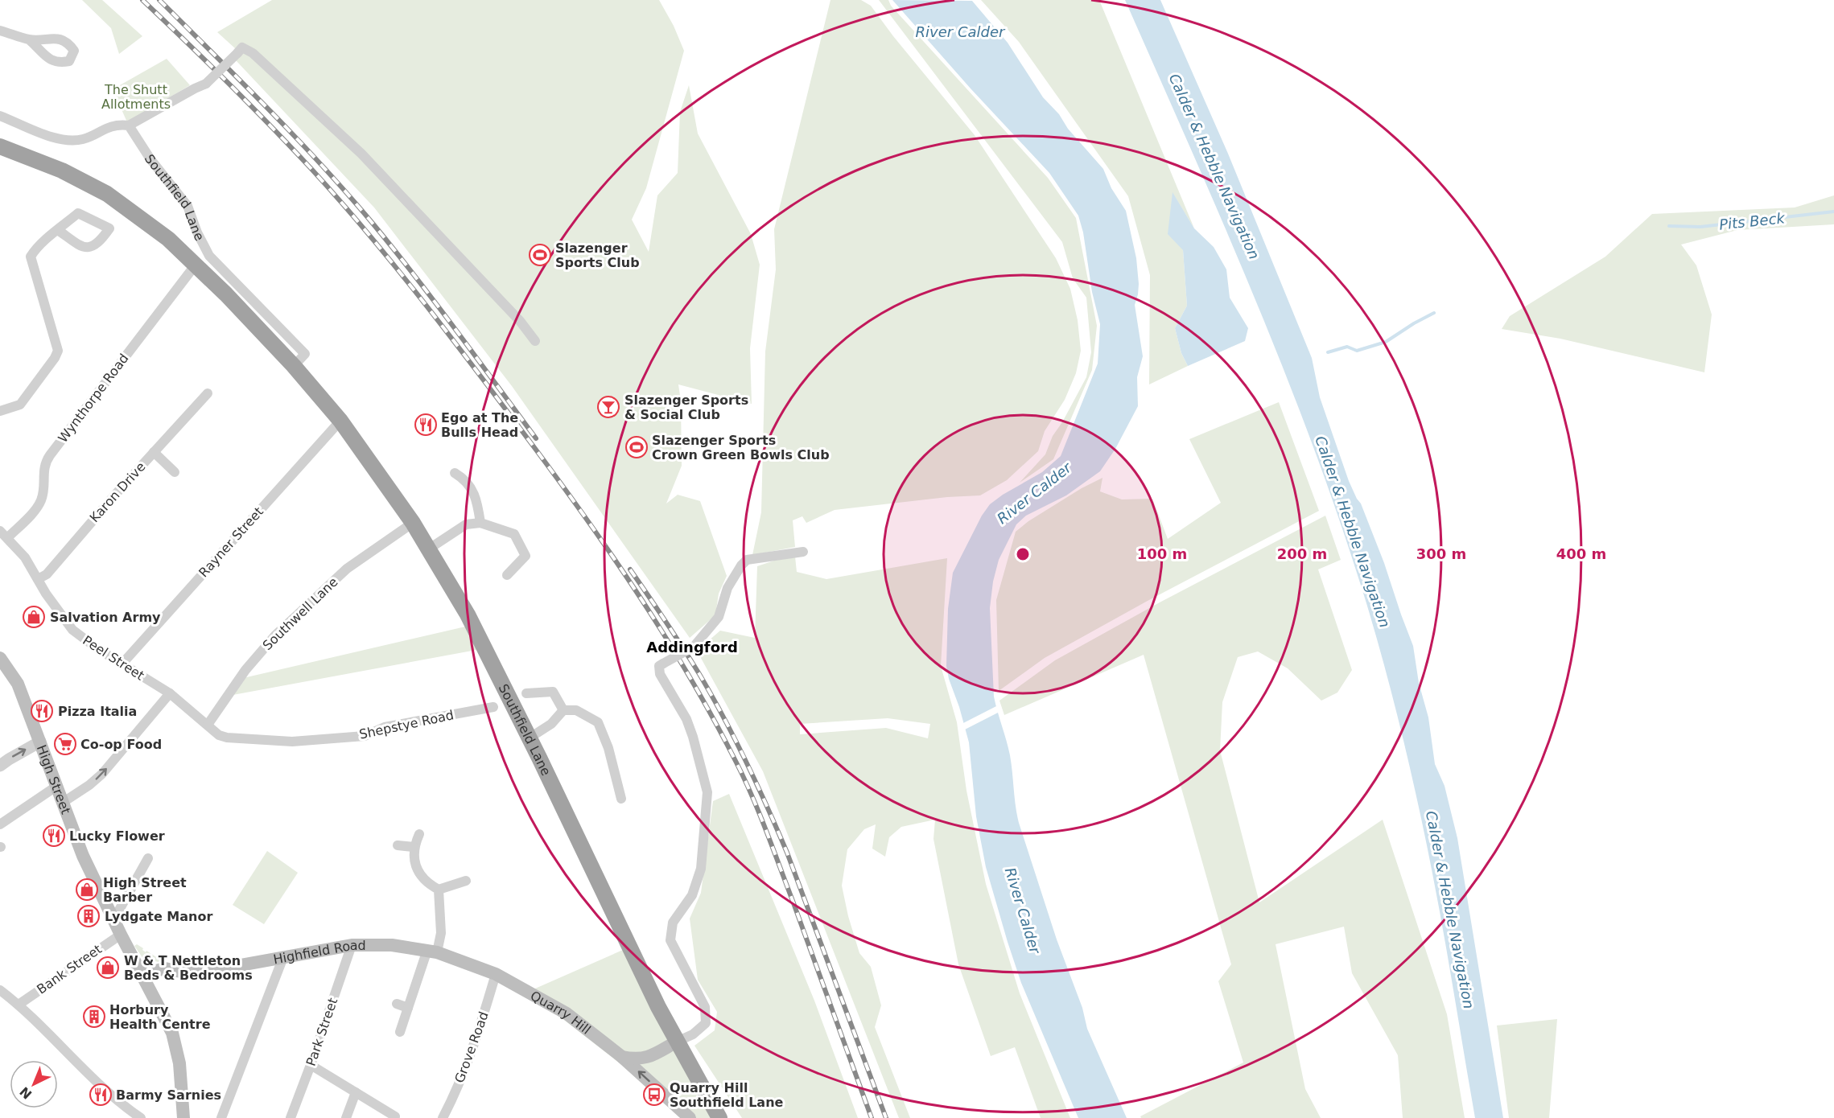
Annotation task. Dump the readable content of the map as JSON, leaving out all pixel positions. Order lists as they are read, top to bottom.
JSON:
{
  "streets": {
    "highway": ["Southfield Lane"],
    "main road": ["High Street", "Highfield Road", "Quarry Hill"],
    "street": [
      "Wynthorpe Road",
      "Karon Drive",
      "Rayner Street",
      "Southwell Lane",
      "Peel Street",
      "Shepstye Road",
      "Bank Street",
      "Park Street",
      "Grove Road"
    ]
  },
  "crossings": [
    ["Southfield Lane", "Wynthorpe Road"],
    ["Southfield Lane", "Rayner Street"],
    ["Southfield Lane", "Southwell Lane"],
    ["Wynthorpe Road", "Peel Street"],
    ["Karon Drive", "Peel Street"],
    ["Rayner Street", "Peel Street"],
    ["Southwell Lane", "Peel Street"],
    ["Southwell Lane", "Shepstye Road"],
    ["Peel Street", "Shepstye Road"],
    ["High Street", "Highfield Road"],
    ["High Street", "Bank Street"],
    ["Highfield Road", "Quarry Hill"],
    ["Highfield Road", "Park Street"],
    ["Highfield Road", "Grove Road"],
    ["Quarry Hill", "Grove Road"]
  ],
  "one_way": ["Quarry Hill"],
  "districts": ["Addingford"],
  "water": ["River Calder", "Calder & Hebble Navigation", "Pits Beck"],
  "parks": ["The Shutt Allotments"],
  "places": {
    "sports": ["Slazenger Sports Club", "Slazenger Sports Crown Green Bowls Club"],
    "bar": ["Slazenger Sports & Social Club"],
    "restaurant": [
      "Ego at The Bulls Head",
      "Pizza Italia",
      "Lucky Flower",
      "Barmy Sarnies"
    ],
    "shop": ["Salvation Army", "High Street Barber", "W & T Nettleton Beds & Bedrooms"],
    "supermarket": ["Co-op Food"],
    "building": ["Lydgate Manor", "Horbury Health Centre"],
    "bus stop": ["Quarry Hill Southfield Lane"]
  },
  "north": "bottom left",
  "rings": [
    "100 m",
    "200 m",
    "300 m",
    "400 m"
  ]
}
